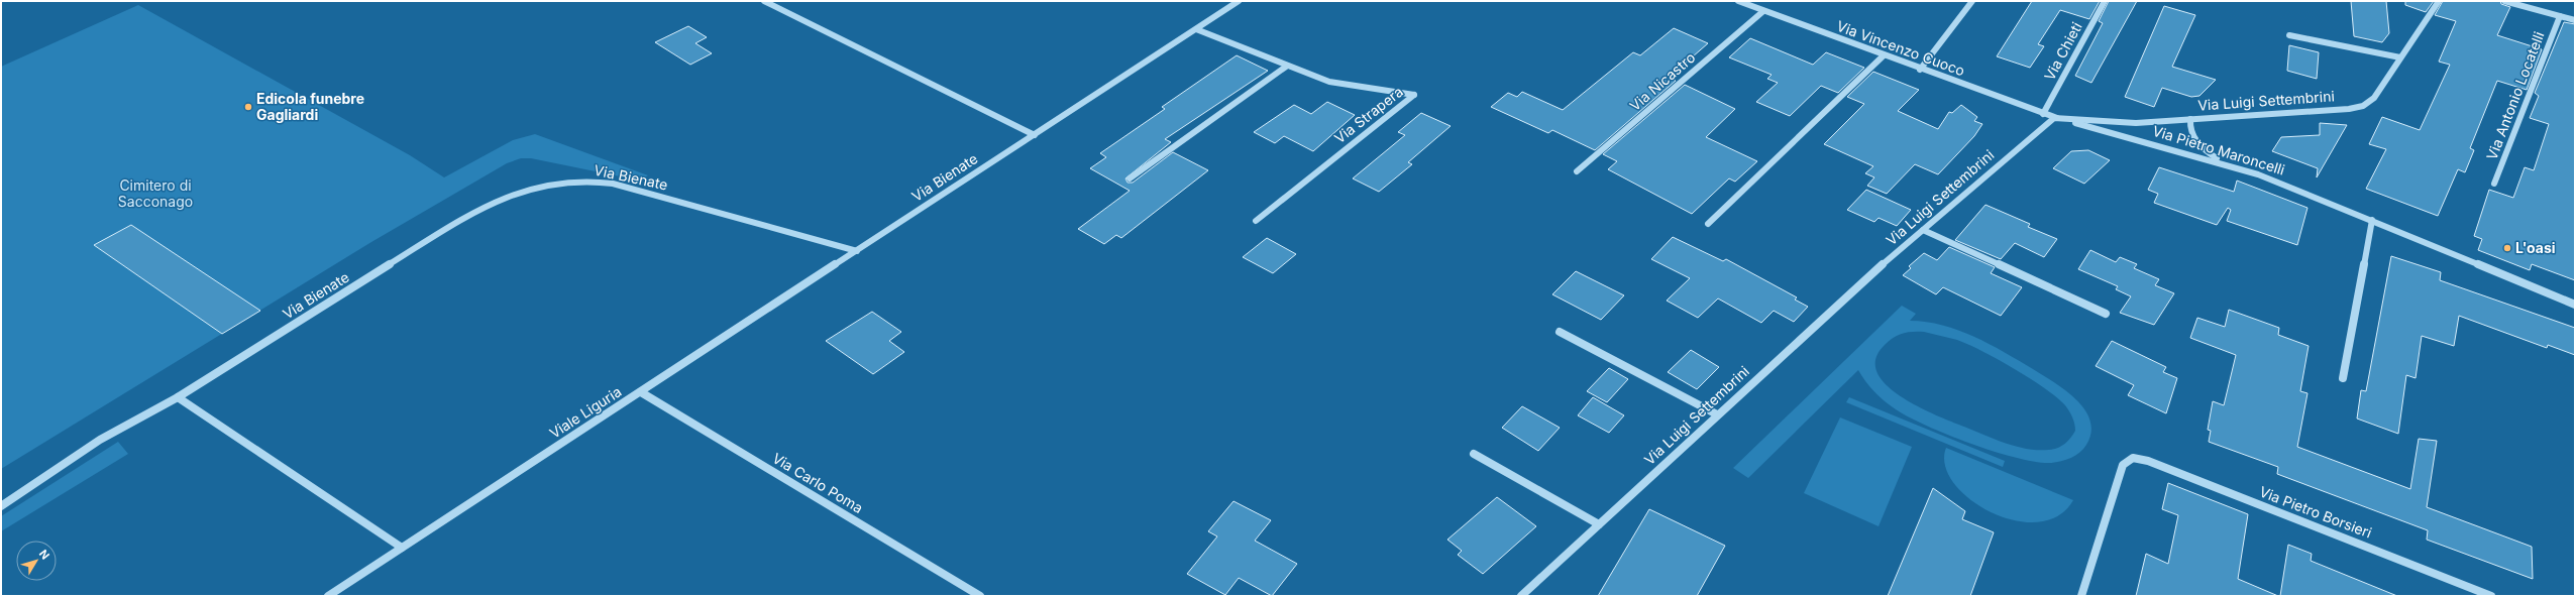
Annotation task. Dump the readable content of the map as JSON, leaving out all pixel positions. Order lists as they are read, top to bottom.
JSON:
{
  "streets": {
    "street": [
      "Via Vincenzo Cuoco",
      "Via Chieti",
      "Via Nicastro",
      "Via Antonio Locatelli",
      "Via Luigi Settembrini",
      "Via Strapera",
      "Via Pietro Maroncelli",
      "Via Bienate",
      "Viale Liguria",
      "Via Carlo Poma",
      "Via Pietro Borsieri"
    ]
  },
  "crossings": [
    ["Via Vincenzo Cuoco", "Via Chieti"],
    ["Via Vincenzo Cuoco", "Via Nicastro"],
    ["Via Vincenzo Cuoco", "Via Luigi Settembrini"],
    ["Via Vincenzo Cuoco", "Via Pietro Maroncelli"],
    ["Via Luigi Settembrini", "Via Pietro Maroncelli"],
    ["Via Strapera", "Via Bienate"],
    ["Via Bienate", "Viale Liguria"],
    ["Viale Liguria", "Via Carlo Poma"]
  ],
  "parks": ["Cimitero di Sacconago"],
  "places": ["Edicola funebre Gagliardi", "L'oasi"],
  "north": "top right"
}
